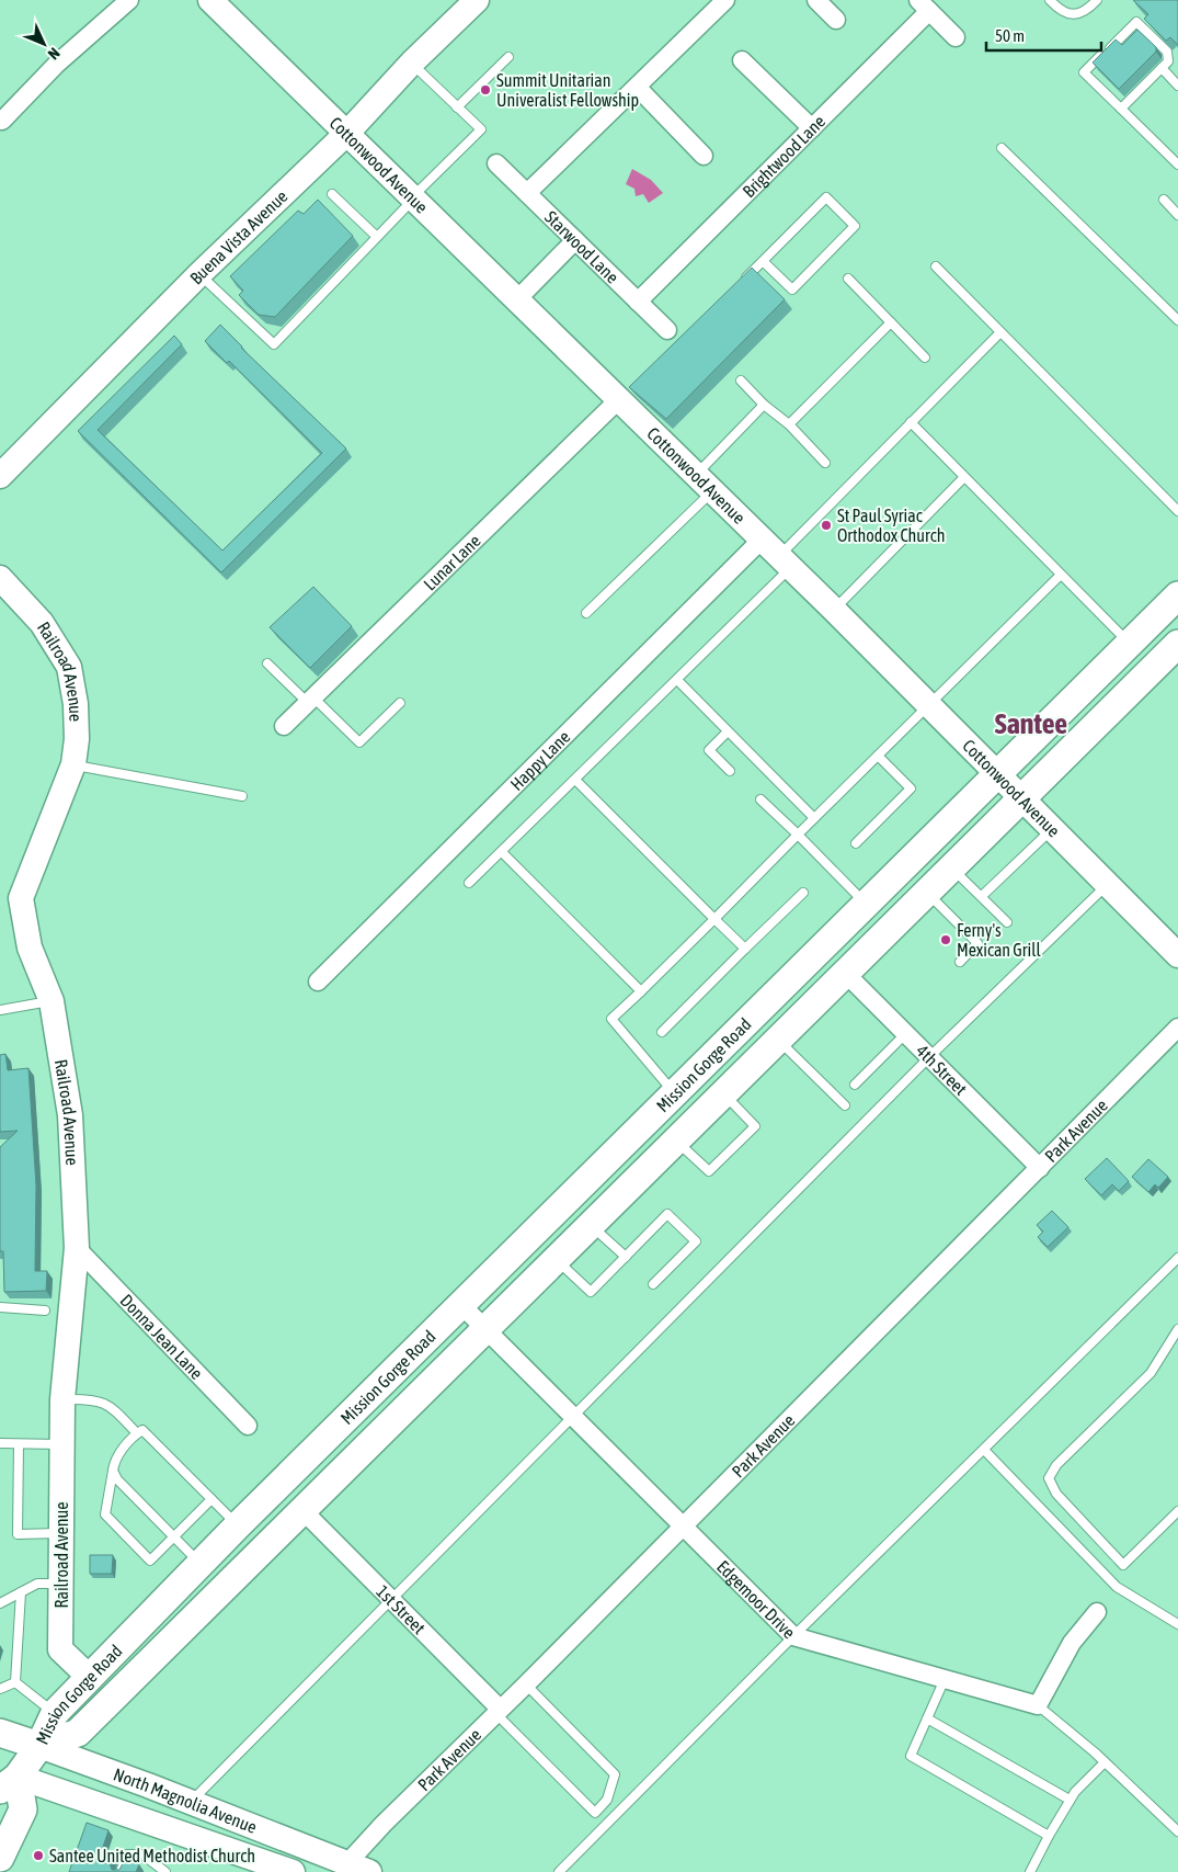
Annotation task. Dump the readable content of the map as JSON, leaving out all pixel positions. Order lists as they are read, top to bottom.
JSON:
{
  "streets": {
    "main road": ["Mission Gorge Road", "North Magnolia Avenue"],
    "street": [
      "Brightwood Lane",
      "Cottonwood Avenue",
      "Buena Vista Avenue",
      "Starwood Lane",
      "Lunar Lane",
      "Railroad Avenue",
      "Happy Lane",
      "4th Street",
      "Park Avenue",
      "Donna Jean Lane",
      "Edgemoor Drive",
      "1st Street"
    ]
  },
  "crossings": [
    ["Brightwood Lane", "Starwood Lane"],
    ["Cottonwood Avenue", "Buena Vista Avenue"],
    ["Cottonwood Avenue", "Lunar Lane"],
    ["Cottonwood Avenue", "Happy Lane"],
    ["Cottonwood Avenue", "Mission Gorge Road"],
    ["Railroad Avenue", "Mission Gorge Road"],
    ["Railroad Avenue", "Donna Jean Lane"],
    ["Mission Gorge Road", "4th Street"],
    ["Mission Gorge Road", "Edgemoor Drive"],
    ["Mission Gorge Road", "1st Street"],
    ["Mission Gorge Road", "North Magnolia Avenue"],
    ["4th Street", "Park Avenue"],
    ["Park Avenue", "Edgemoor Drive"],
    ["Park Avenue", "1st Street"],
    ["Park Avenue", "North Magnolia Avenue"]
  ],
  "districts": ["Santee"],
  "places": [
    "Summit Unitarian Univeralist Fellowship",
    "St Paul Syriac Orthodox Church",
    "Ferny's Mexican Grill",
    "Santee United Methodist Church"
  ],
  "scale_bar": "50 m",
  "north": "bottom right"
}
